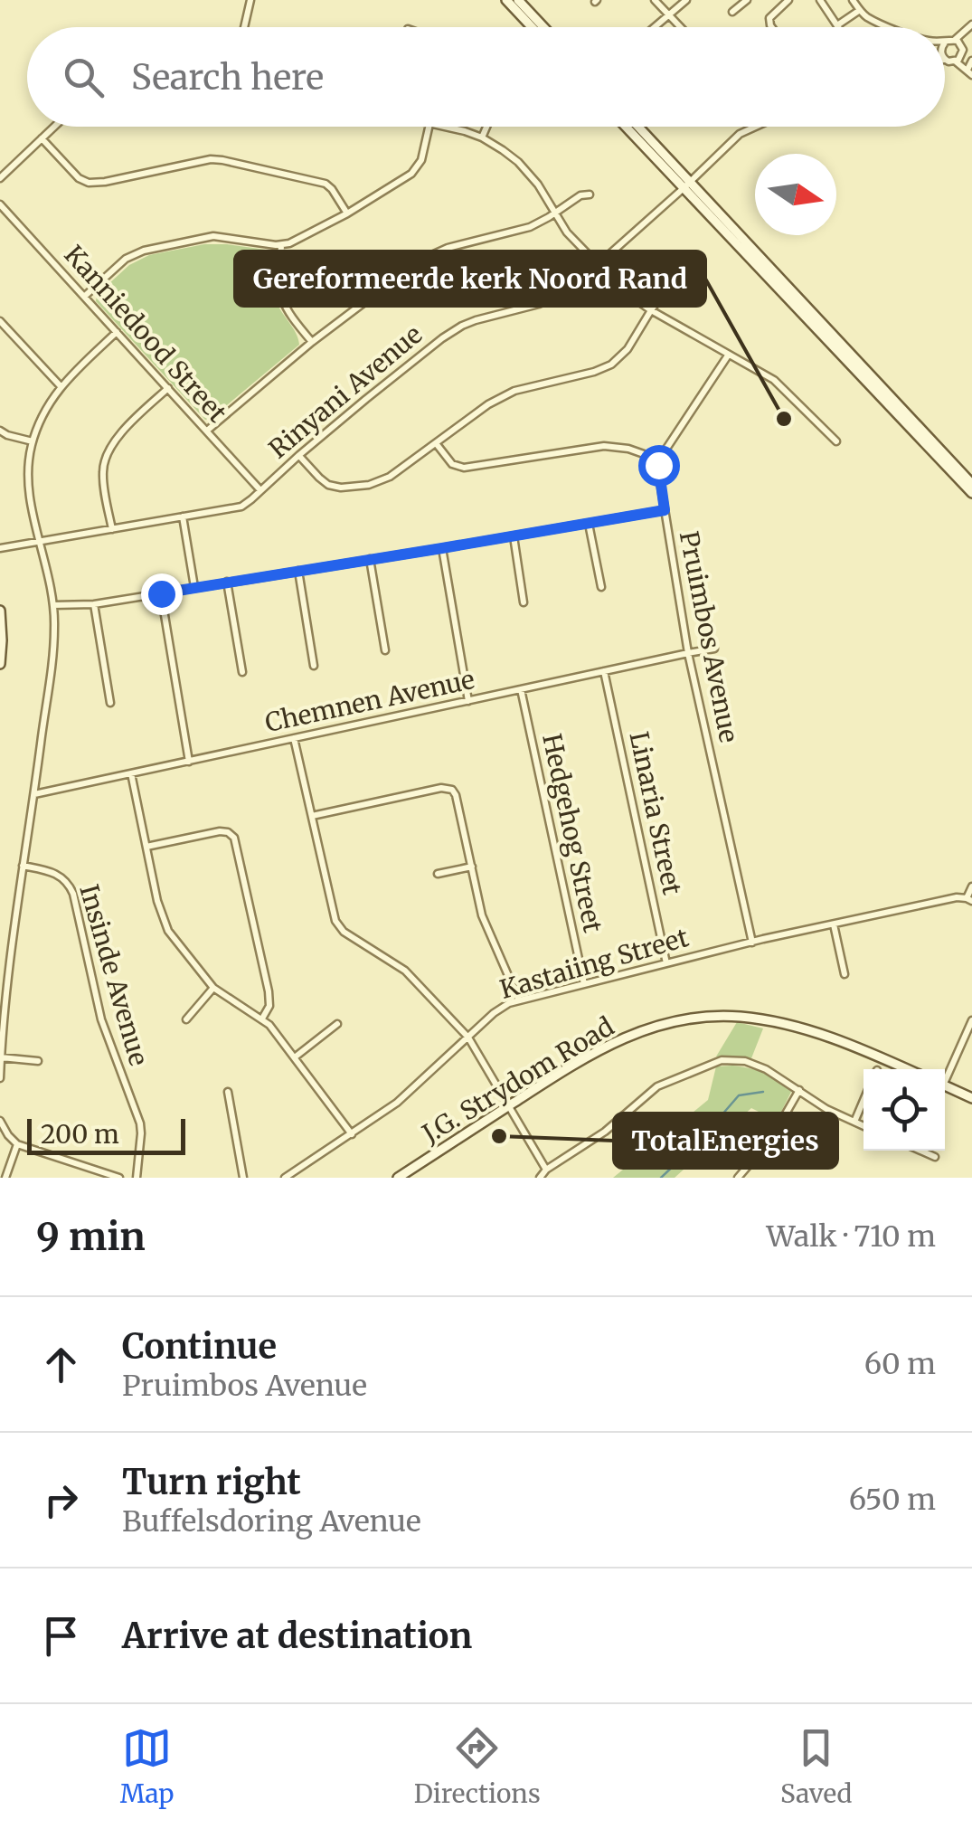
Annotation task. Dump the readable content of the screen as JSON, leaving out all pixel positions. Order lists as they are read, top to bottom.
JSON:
{
  "streets": {
    "main road": ["J.G. Strydom Road"],
    "street": [
      "Kanniedood Street",
      "Rinyani Avenue",
      "Pruimbos Avenue",
      "Chemnen Avenue",
      "Linaria Street",
      "Hedgehog Street",
      "Kastaiing Street",
      "Insinde Avenue"
    ]
  },
  "crossings": [
    ["Kanniedood Street", "Rinyani Avenue"],
    ["Pruimbos Avenue", "Chemnen Avenue"],
    ["Pruimbos Avenue", "Kastaiing Street"],
    ["Chemnen Avenue", "Linaria Street"],
    ["Chemnen Avenue", "Hedgehog Street"],
    ["Linaria Street", "Kastaiing Street"],
    ["Hedgehog Street", "Kastaiing Street"]
  ],
  "places": ["Gereformeerde kerk Noord Rand", "TotalEnergies"],
  "scale_bar": "200 m",
  "north": "right",
  "page": {
    "search": "Search here",
    "scale": "200 m",
    "heading": ["9 min", "Walk · 710 m"],
    "list": [
      ["Continue", "Pruimbos Avenue", "60 m"],
      ["Turn right", "Buffelsdoring Avenue", "650 m"],
      "Arrive at destination"
    ],
    "nav": ["Map", "Directions", "Saved"]
  }
}
